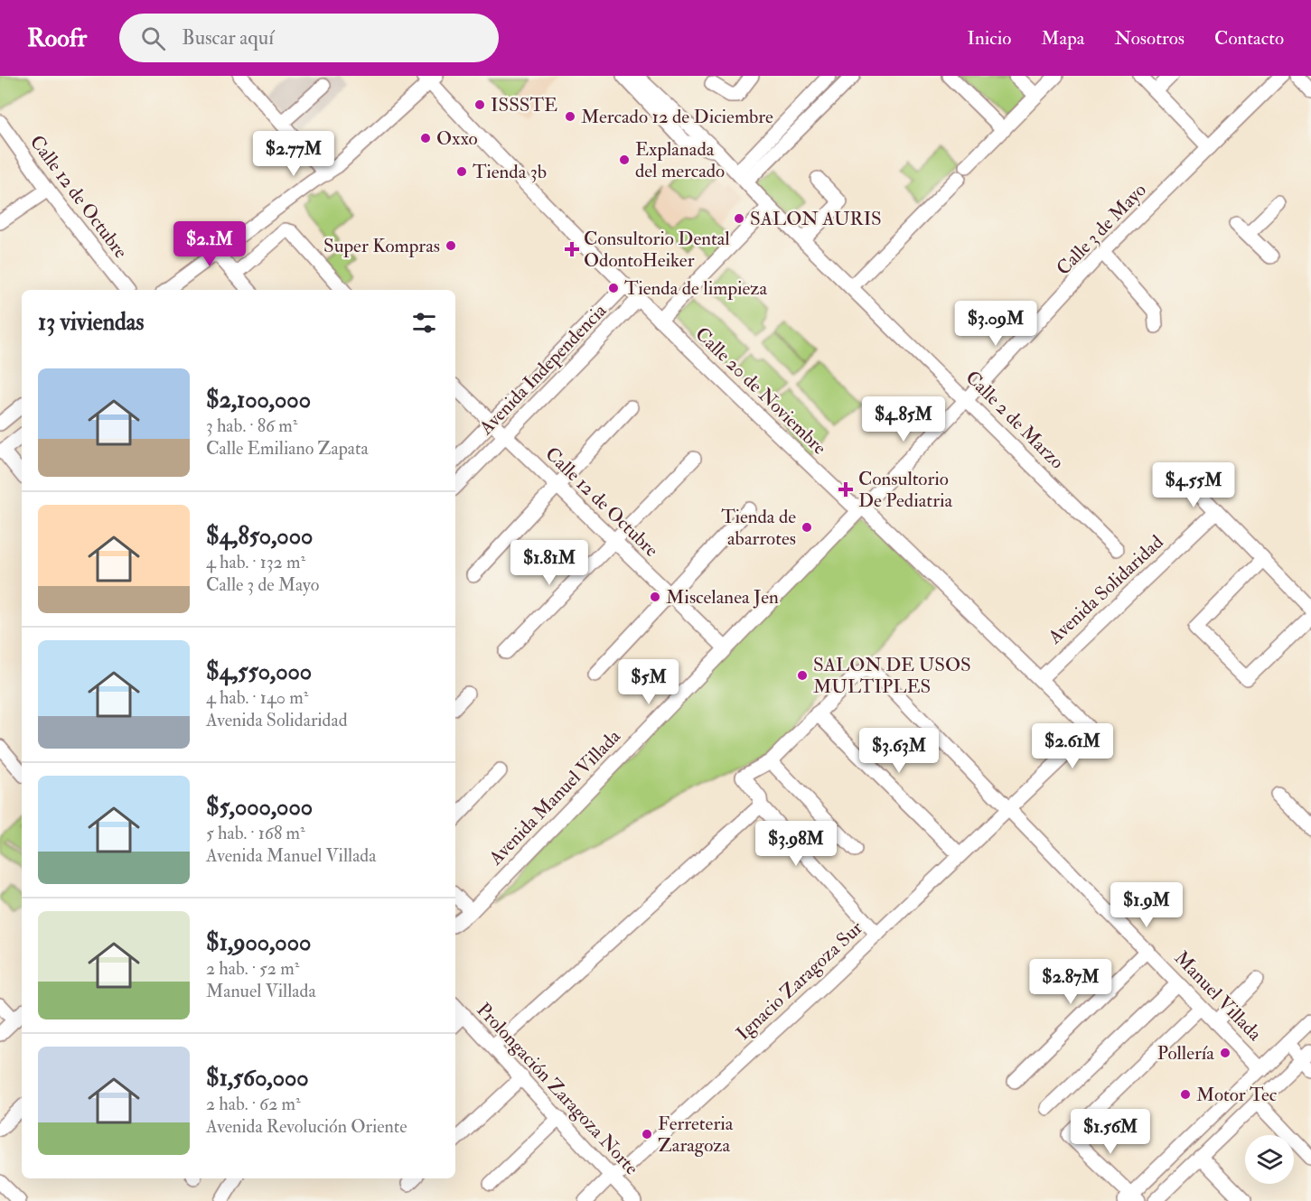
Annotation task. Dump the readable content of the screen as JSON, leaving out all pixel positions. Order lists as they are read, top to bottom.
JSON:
{
  "streets": {
    "street": [
      "Calle 12 de Octubre",
      "Calle 3 de Mayo",
      "Avenida Independencia",
      "Calle 20 de Noviembre",
      "Calle 2 de Marzo",
      "Avenida Solidaridad",
      "Avenida Manuel Villada",
      "Ignacio Zaragoza Sur",
      "Manuel Villada",
      "Prolongación Zaragoza Norte"
    ]
  },
  "crossings": [
    ["Calle 12 de Octubre", "Avenida Independencia"],
    ["Calle 12 de Octubre", "Avenida Manuel Villada"],
    ["Calle 3 de Mayo", "Calle 20 de Noviembre"],
    ["Calle 3 de Mayo", "Calle 2 de Marzo"],
    ["Calle 3 de Mayo", "Avenida Manuel Villada"],
    ["Avenida Independencia", "Calle 20 de Noviembre"],
    ["Calle 20 de Noviembre", "Avenida Solidaridad"],
    ["Calle 20 de Noviembre", "Avenida Manuel Villada"],
    ["Calle 20 de Noviembre", "Ignacio Zaragoza Sur"],
    ["Calle 20 de Noviembre", "Manuel Villada"],
    ["Ignacio Zaragoza Sur", "Manuel Villada"],
    ["Ignacio Zaragoza Sur", "Prolongación Zaragoza Norte"]
  ],
  "places": {
    "other": [
      "ISSSTE",
      "Mercado 12 de Diciembre",
      "Oxxo",
      "Explanada del mercado",
      "Tienda 3b",
      "SALON AURIS",
      "Super Kompras",
      "Tienda de limpieza",
      "Tienda de abarrotes",
      "Miscelanea Jen",
      "SALON DE USOS MULTIPLES",
      "Pollería",
      "Motor Tec",
      "Ferreteria Zaragoza"
    ],
    "health": ["Consultorio Dental OdontoHeiker", "Consultorio De Pediatria"]
  },
  "page": {
    "header": "Roofr",
    "search": "Buscar aquí",
    "nav": [
      "Inicio",
      "Mapa",
      "Nosotros",
      "Contacto"
    ],
    "price": [
      "$2.77M",
      "$2.1M",
      "$3.09M",
      "$4.85M",
      "$4.55M",
      "$1.81M",
      "$5M",
      "$2.61M",
      "$3.63M",
      "$3.98M",
      "$1.9M",
      "$2.87M",
      "$1.56M"
    ],
    "heading": "13 viviendas",
    "list": [
      {
        "name": "$2,100,000",
        "note": "3 hab. · 86 m² · Calle Emiliano Zapata"
      },
      {
        "name": "$4,850,000",
        "note": "4 hab. · 132 m² · Calle 3 de Mayo"
      },
      {
        "name": "$4,550,000",
        "note": "4 hab. · 140 m² · Avenida Solidaridad"
      },
      {
        "name": "$5,000,000",
        "note": "5 hab. · 168 m² · Avenida Manuel Villada"
      },
      {
        "name": "$1,900,000",
        "note": "2 hab. · 52 m² · Manuel Villada"
      },
      {
        "name": "$1,560,000",
        "note": "2 hab. · 62 m² · Avenida Revolución Oriente"
      }
    ]
  }
}
